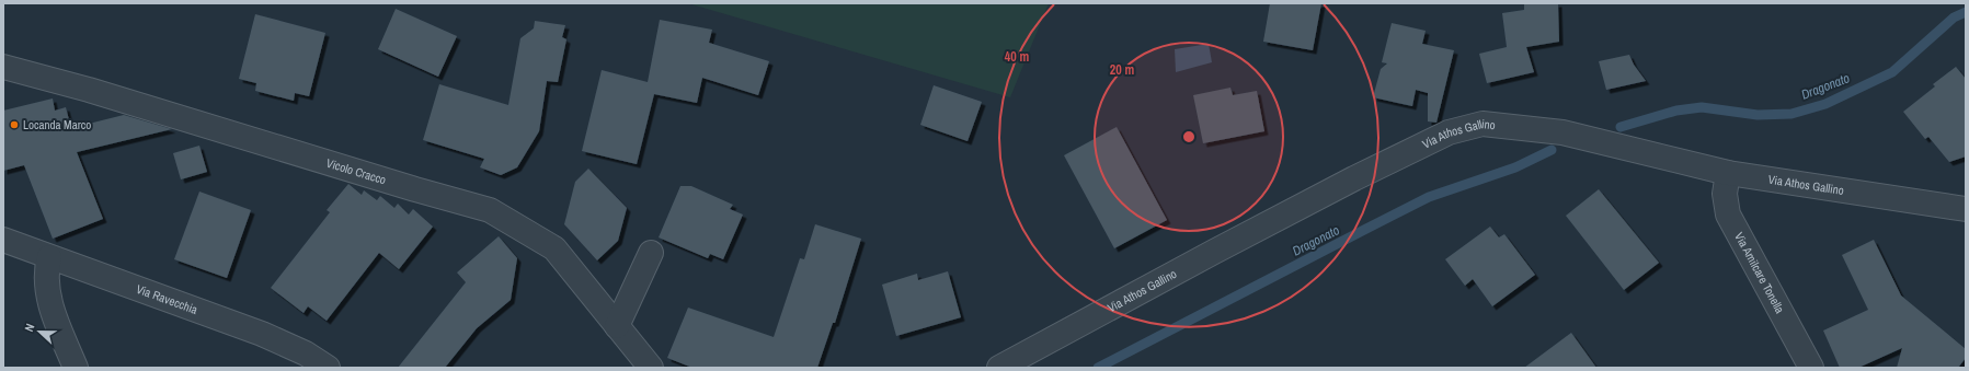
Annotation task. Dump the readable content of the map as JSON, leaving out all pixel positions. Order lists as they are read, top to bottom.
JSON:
{
  "streets": {
    "street": [
      "Via Athos Gallino",
      "Vicolo Cracco",
      "Via Amilcare Tonella",
      "Via Ravecchia"
    ]
  },
  "crossings": [
    ["Via Athos Gallino", "Via Amilcare Tonella"]
  ],
  "water": ["Dragonato"],
  "places": ["Locanda Marco"],
  "north": "left",
  "rings": ["40 m", "20 m"]
}
